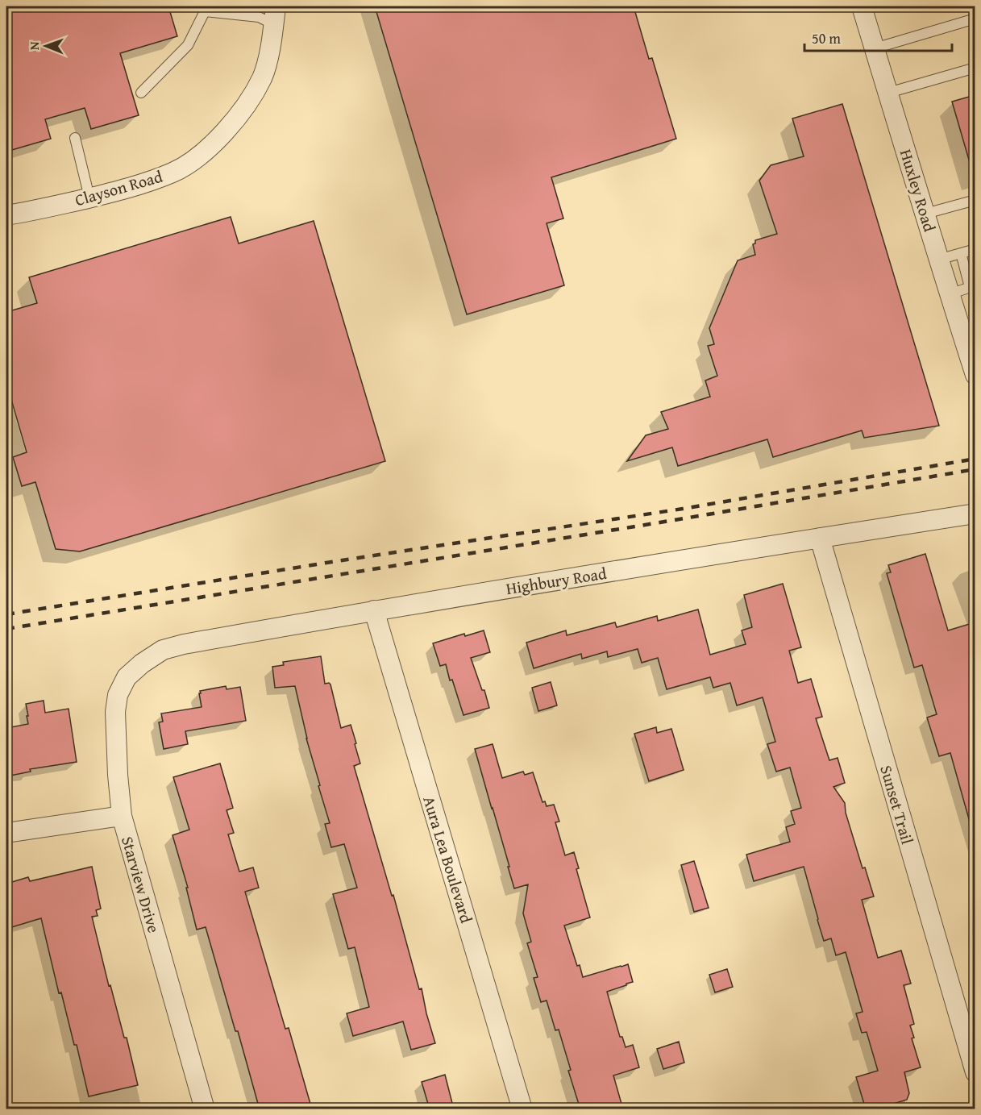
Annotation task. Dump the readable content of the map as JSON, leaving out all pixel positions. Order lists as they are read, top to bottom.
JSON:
{
  "streets": {
    "street": [
      "Clayson Road",
      "Huxley Road",
      "Highbury Road",
      "Sunset Trail",
      "Aura Lea Boulevard",
      "Starview Drive"
    ]
  },
  "crossings": [
    ["Highbury Road", "Sunset Trail"],
    ["Highbury Road", "Aura Lea Boulevard"],
    ["Highbury Road", "Starview Drive"]
  ],
  "scale_bar": "50 m",
  "north": "left"
}
